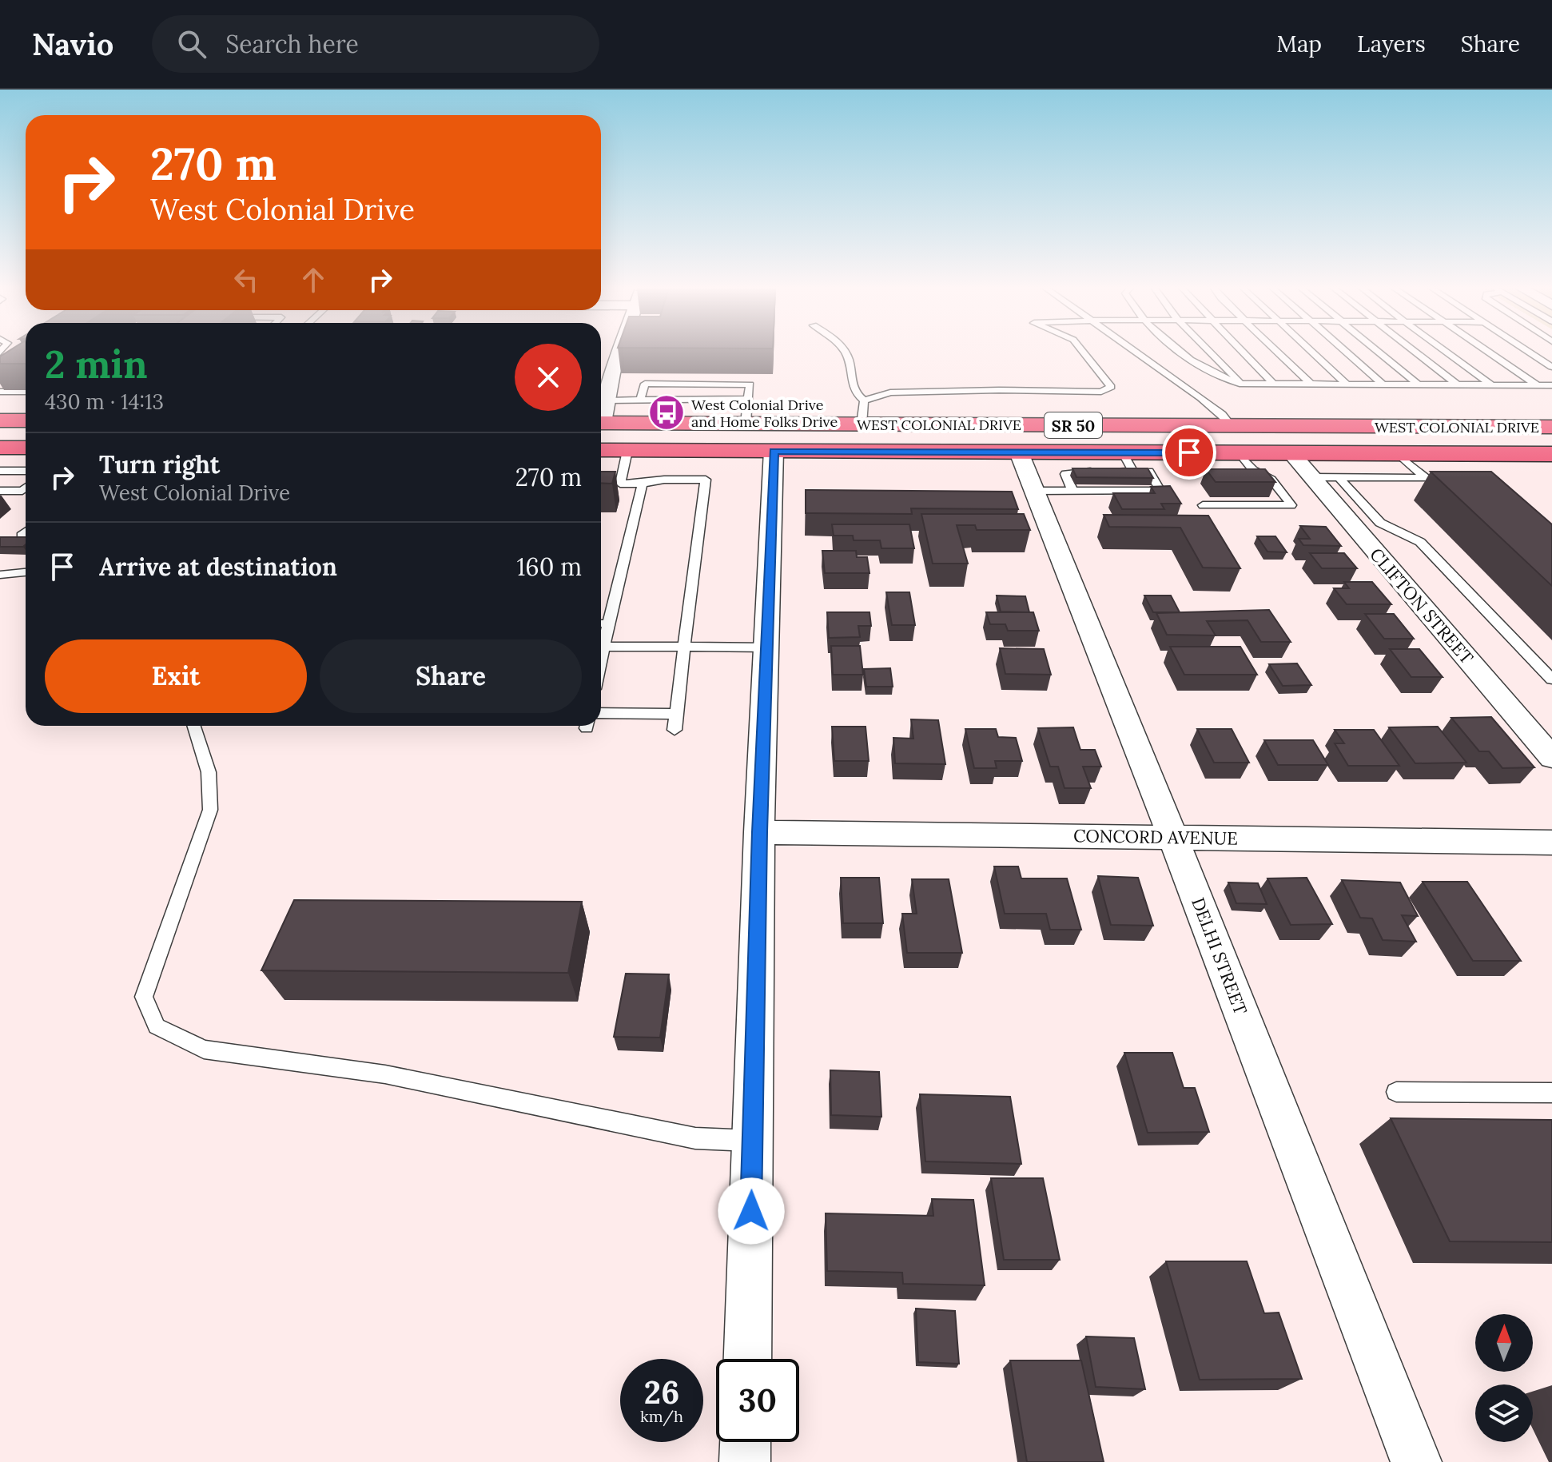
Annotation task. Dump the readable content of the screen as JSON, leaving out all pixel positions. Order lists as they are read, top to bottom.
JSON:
{
  "streets": {
    "highway": ["WEST COLONIAL DRIVE", "SR 50"],
    "street": ["CLIFTON STREET", "CONCORD AVENUE", "DELHI STREET"]
  },
  "crossings": [
    ["WEST COLONIAL DRIVE", "CLIFTON STREET"],
    ["WEST COLONIAL DRIVE", "DELHI STREET"],
    ["CONCORD AVENUE", "DELHI STREET"]
  ],
  "places": {
    "bus stop": ["West Colonial Drive and Home Folks Drive"]
  },
  "north": "top",
  "page": {
    "header": "Navio",
    "search": "Search here",
    "nav": ["Map", "Layers", "Share"],
    "turn": ["270 m", "West Colonial Drive"],
    "heading": ["2 min", "430 m · 14:13"],
    "list": [
      {
        "name": "Turn right",
        "note": "West Colonial Drive",
        "value": "270 m"
      },
      {
        "name": "Arrive at destination",
        "value": "160 m"
      }
    ],
    "buttons": ["Exit", "Share"],
    "speed": "26 km/h",
    "limit": "30"
  }
}
